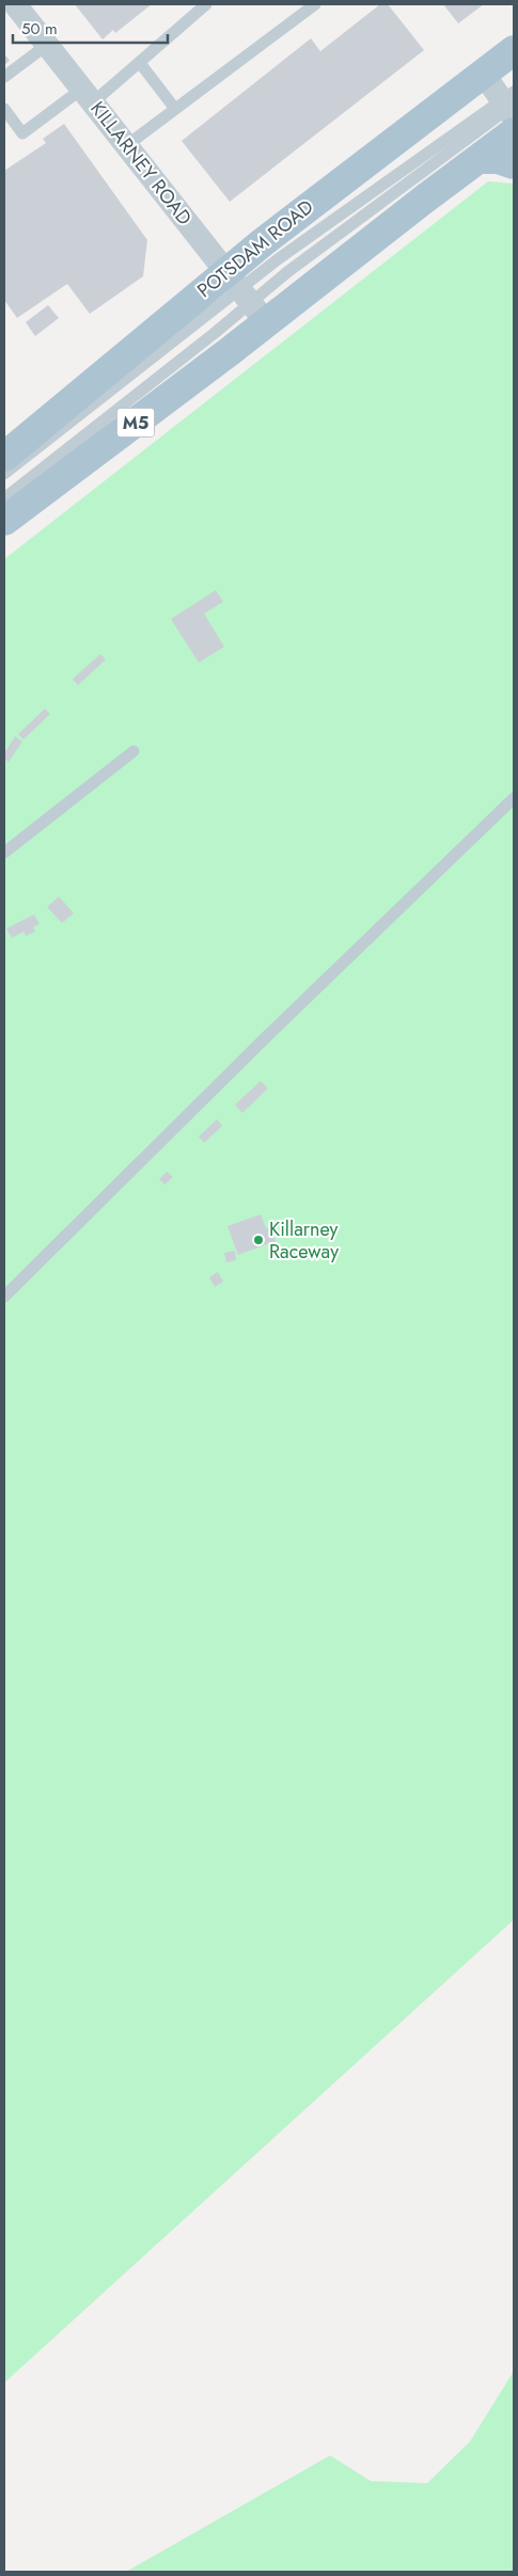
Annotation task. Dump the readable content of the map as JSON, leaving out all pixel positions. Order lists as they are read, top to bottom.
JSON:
{
  "streets": {
    "main road": ["POTSDAM ROAD", "M5"],
    "street": ["KILLARNEY ROAD"]
  },
  "crossings": [
    ["KILLARNEY ROAD", "POTSDAM ROAD"]
  ],
  "places": ["Killarney Raceway"],
  "scale_bar": "50 m"
}
